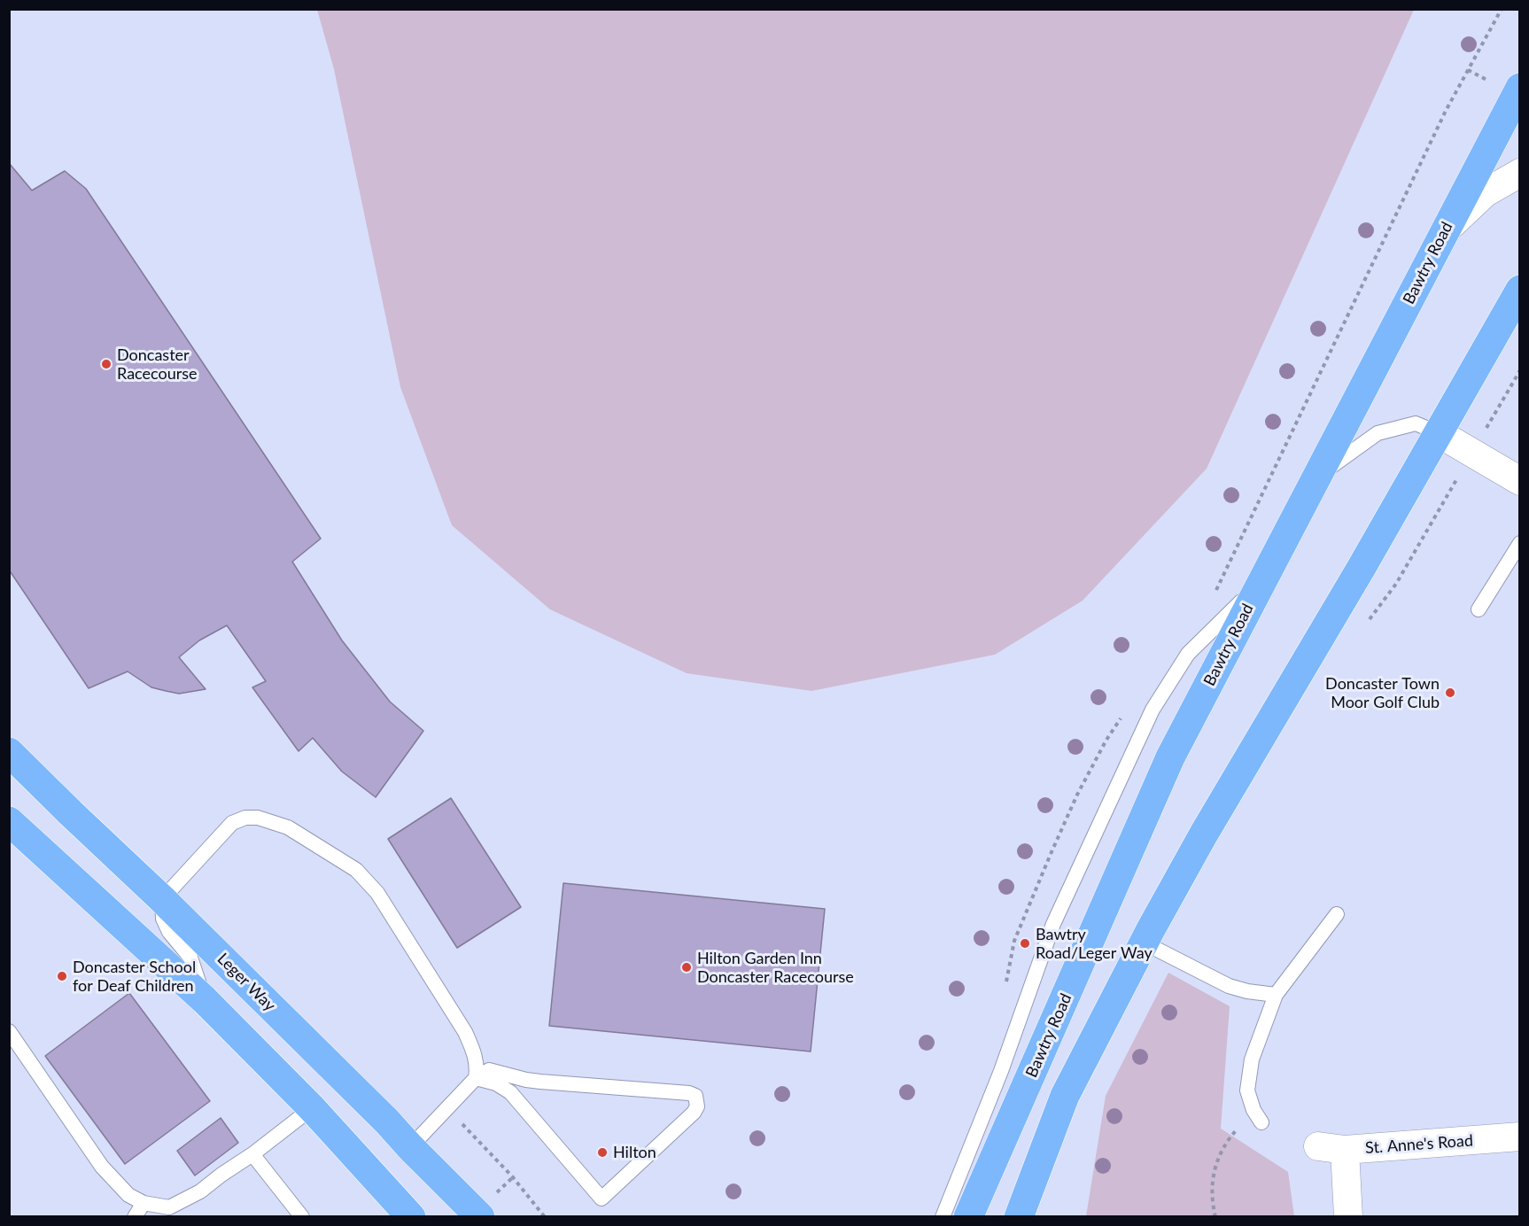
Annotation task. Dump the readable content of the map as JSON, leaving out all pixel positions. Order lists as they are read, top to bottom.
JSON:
{
  "streets": {
    "highway": ["Bawtry Road", "Leger Way"],
    "street": ["St. Anne's Road"]
  },
  "places": [
    "Doncaster Racecourse",
    "Doncaster Town Moor Golf Club",
    "Bawtry Road/Leger Way",
    "Hilton Garden Inn Doncaster Racecourse",
    "Doncaster School for Deaf Children",
    "Hilton"
  ]
}
